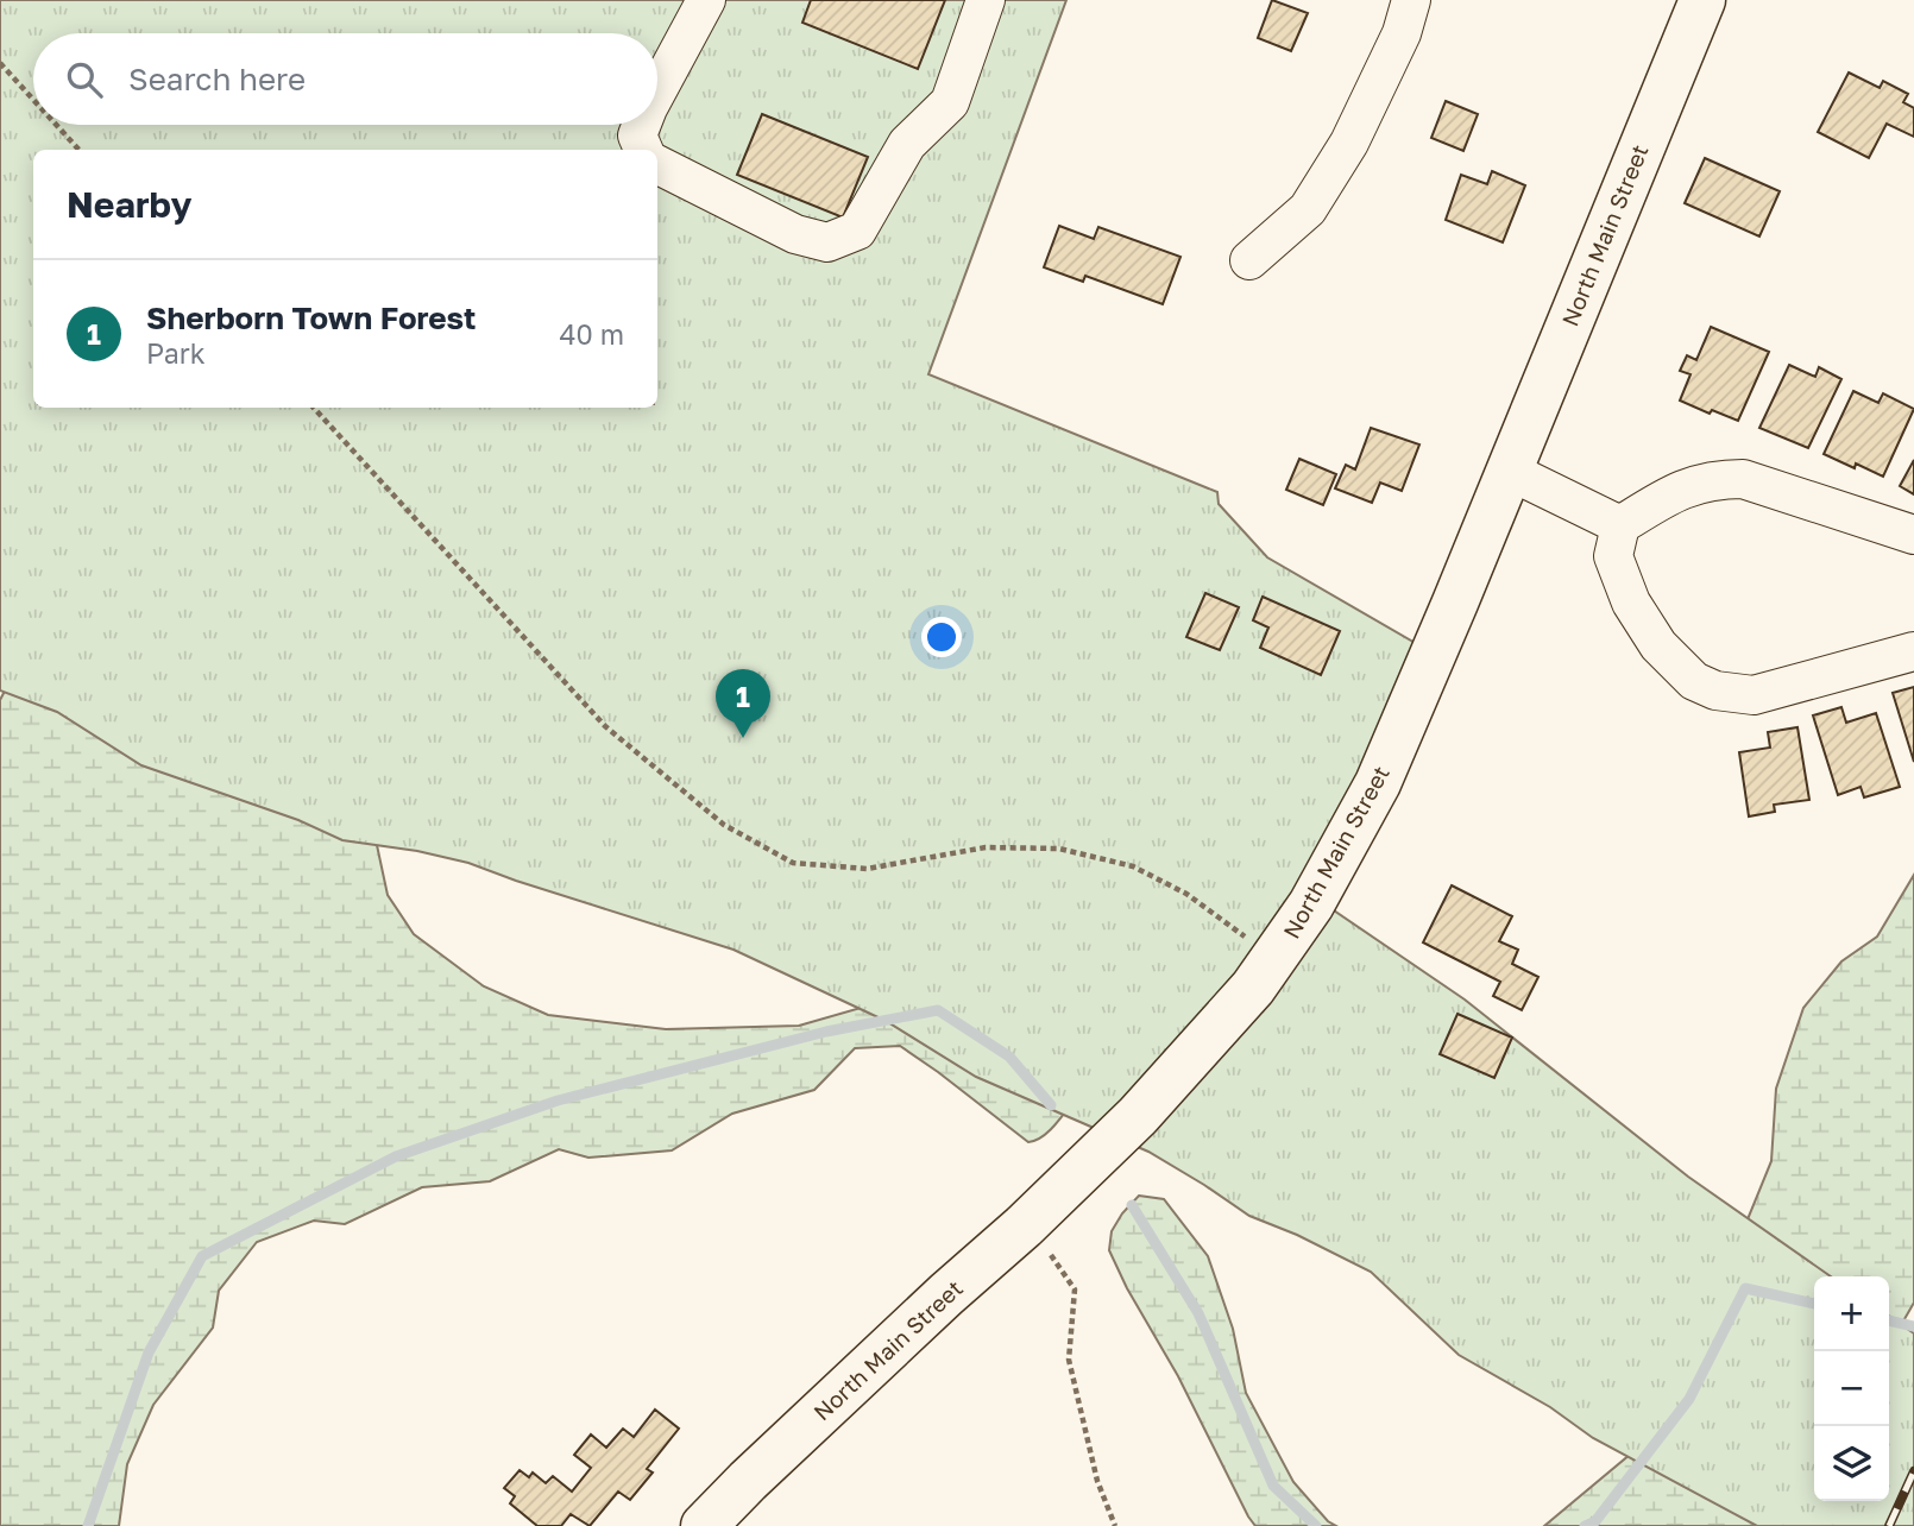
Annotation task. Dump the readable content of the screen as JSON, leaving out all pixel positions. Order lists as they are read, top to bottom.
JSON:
{
  "streets": {
    "main road": ["North Main Street"]
  },
  "page": {
    "search": "Search here",
    "heading": "Nearby",
    "list": [
      {
        "mark": "1",
        "name": "Sherborn Town Forest",
        "note": "Park",
        "value": "40 m"
      }
    ],
    "pins": "1",
    "map_buttons": ["+", "−"]
  }
}
